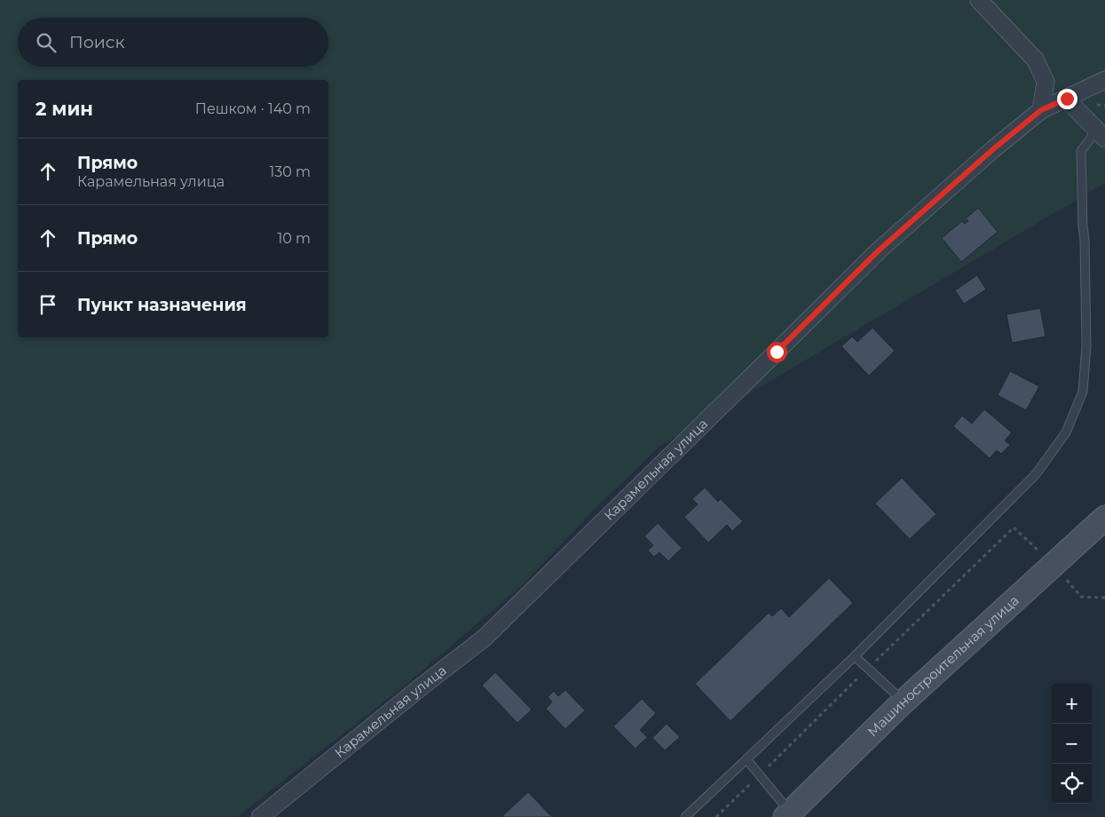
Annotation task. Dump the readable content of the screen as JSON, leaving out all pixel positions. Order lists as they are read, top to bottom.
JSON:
{
  "streets": {
    "street": ["Карамельная улица", "Машиностроительная улица"]
  },
  "page": {
    "search": "Поиск",
    "heading": ["2 мин", "Пешком · 140 m"],
    "list": [
      ["Прямо", "Карамельная улица", "130 m"],
      ["Прямо", "10 m"],
      "Пункт назначения"
    ],
    "map_buttons": ["+", "−"]
  }
}
